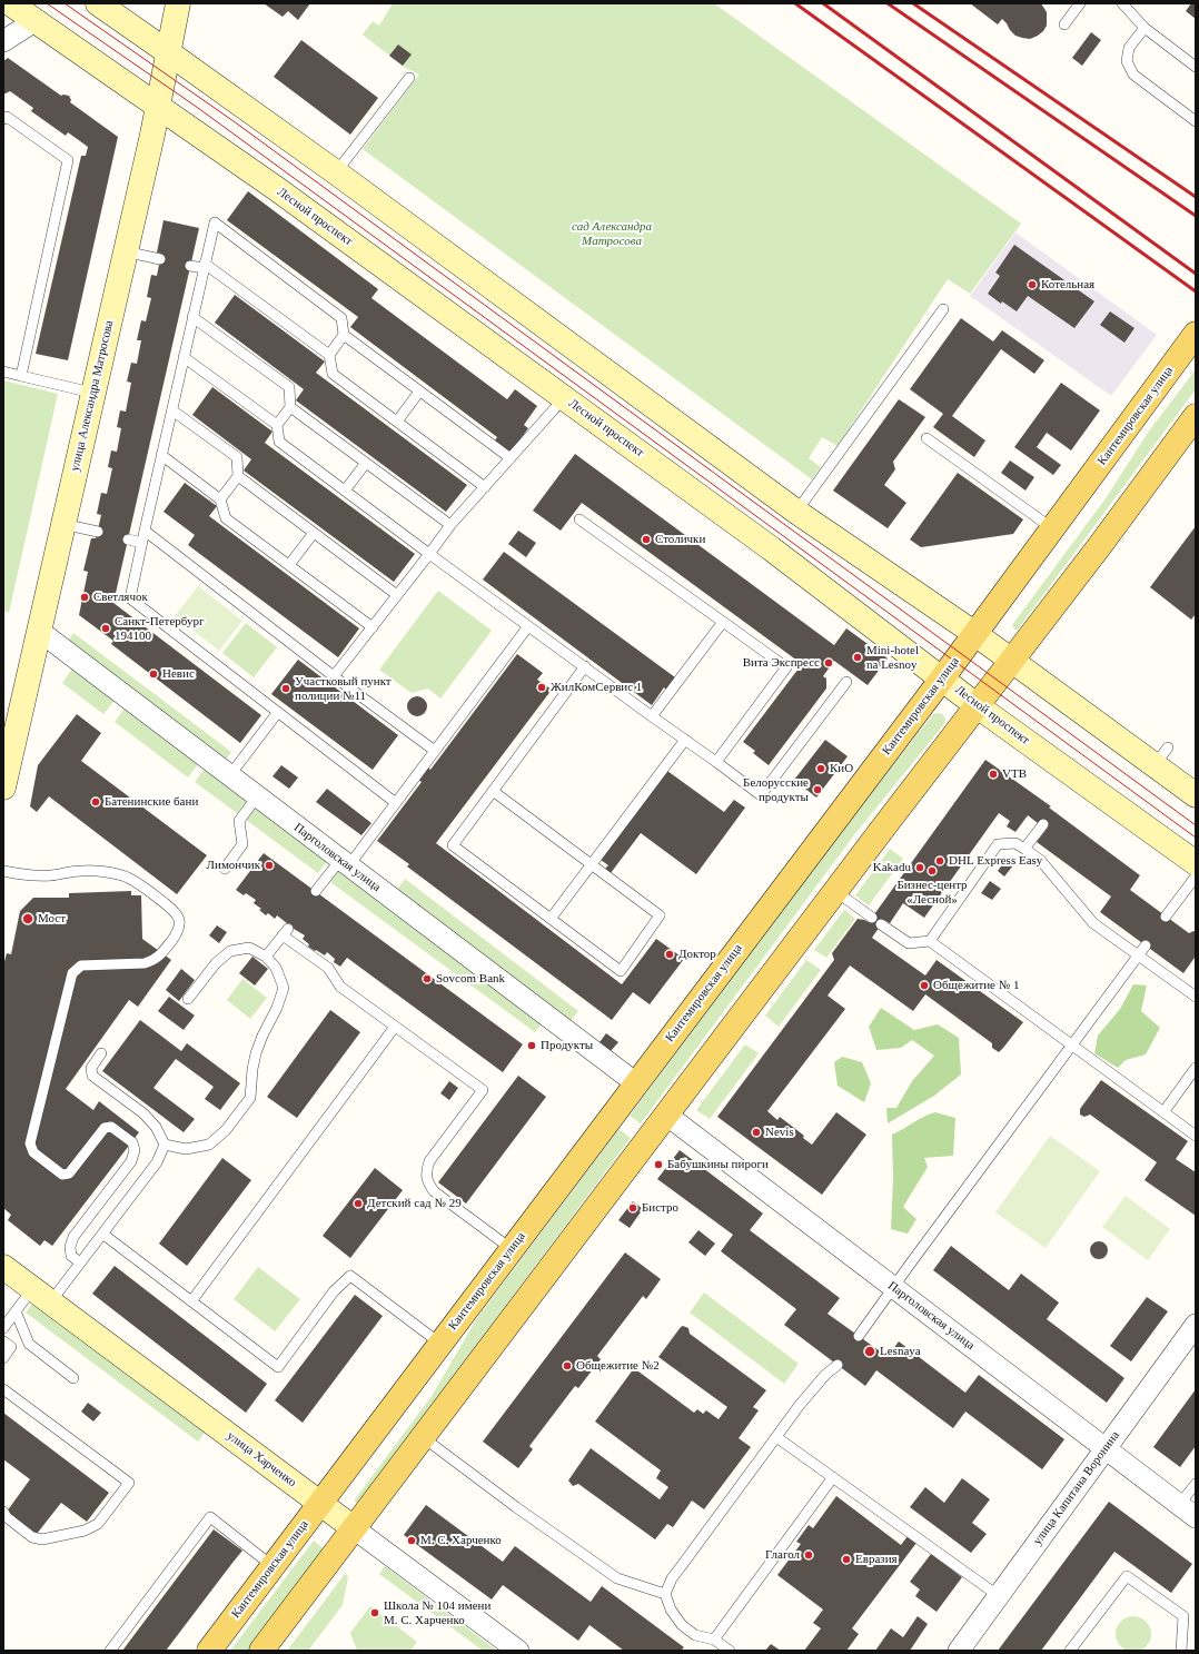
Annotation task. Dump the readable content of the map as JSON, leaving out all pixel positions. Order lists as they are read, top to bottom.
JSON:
{
  "streets": {
    "main road": [
      "Лесной проспект",
      "улица Александра Матросова",
      "Кантемировская улица",
      "улица Харченко"
    ],
    "street": ["Парголовская улица", "улица Капитана Воронина"]
  },
  "crossings": [
    ["Лесной проспект", "улица Александра Матросова"],
    ["Лесной проспект", "Кантемировская улица"],
    ["улица Александра Матросова", "Парголовская улица"],
    ["Кантемировская улица", "Парголовская улица"],
    ["Кантемировская улица", "улица Харченко"],
    ["Парголовская улица", "улица Капитана Воронина"]
  ],
  "parks": ["cад Александра Матросова"],
  "places": [
    "Котельная",
    "Столички",
    "Светлячок",
    "Санкт-Петербург 194100",
    "Mini-hotel na Lesnoy",
    "Вита Экспресс",
    "Невис",
    "ЖилКомСервис 1",
    "Участковый пункт полиции №11",
    "КиО",
    "VTB",
    "Белорусские продукты",
    "Батенинские бани",
    "DHL Express Easy",
    "Лимончик",
    "Kakadu",
    "Бизнес-центр «Лесной»",
    "Мост",
    "Доктор",
    "Sovcom Bank",
    "Общежитие № 1",
    "Продукты",
    "Nevis",
    "Бабушкины пироги",
    "Детский сад № 29",
    "Бистро",
    "Lesnaya",
    "Общежитие №2",
    "М. С. Харченко",
    "Глагол",
    "Евразия",
    "Школа № 104 имени М. С. Харченко"
  ]
}
